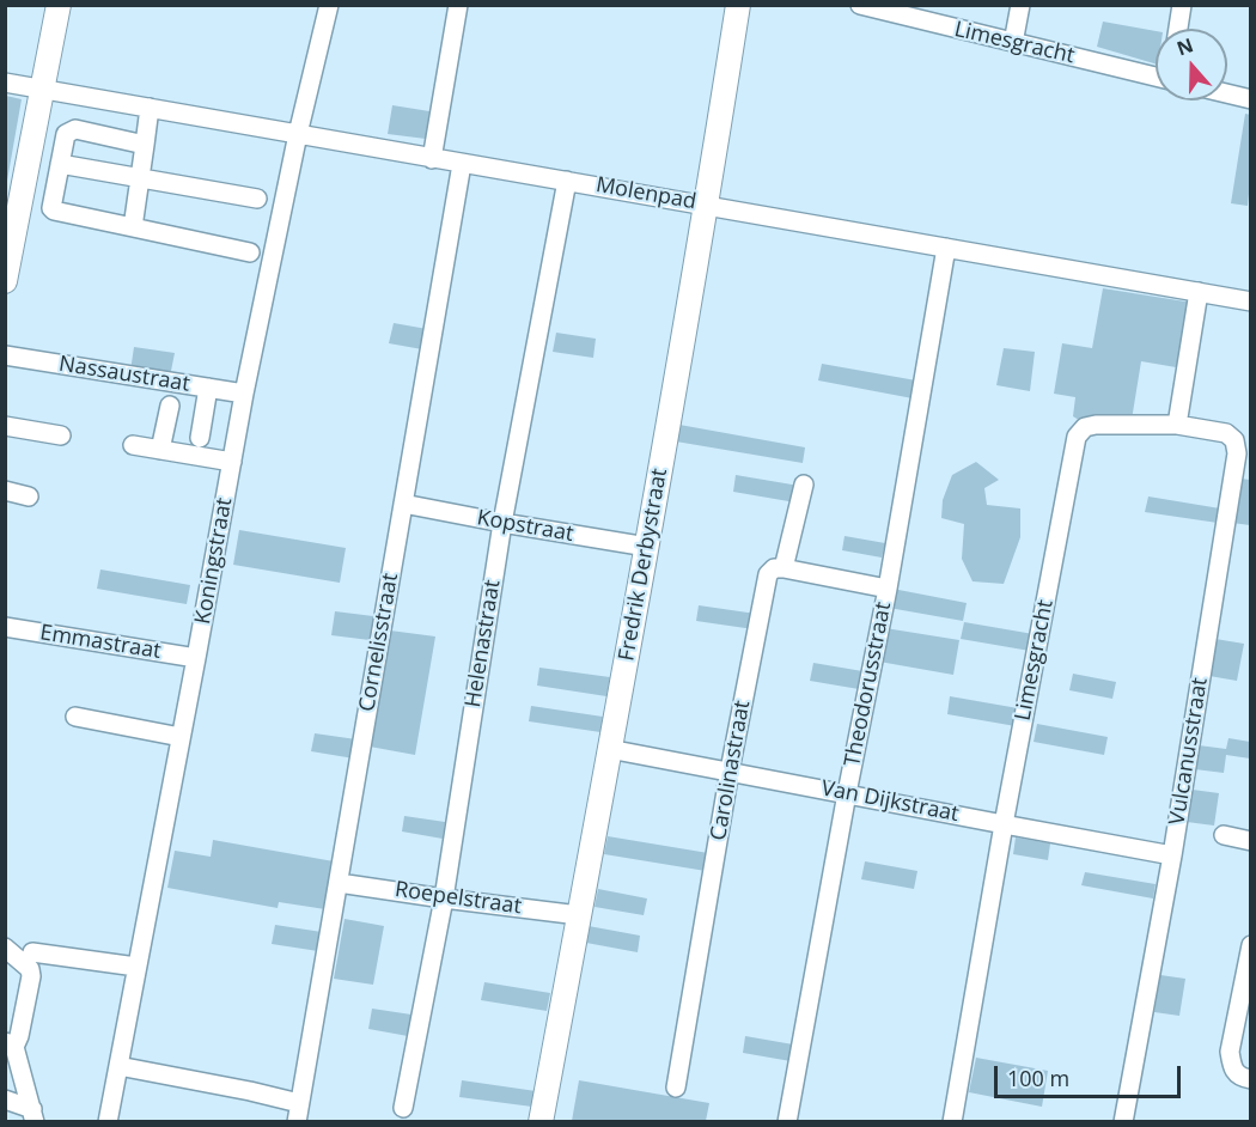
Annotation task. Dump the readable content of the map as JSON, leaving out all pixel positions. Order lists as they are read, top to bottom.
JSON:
{
  "streets": {
    "main road": ["Fredrik Derbystraat"],
    "street": [
      "Limesgracht",
      "Molenpad",
      "Nassaustraat",
      "Kopstraat",
      "Koningstraat",
      "Emmastraat",
      "Cornelisstraat",
      "Helenastraat",
      "Theodorusstraat",
      "Vulcanusstraat",
      "Carolinastraat",
      "Van Dijkstraat",
      "Roepelstraat"
    ]
  },
  "crossings": [
    ["Limesgracht", "Vulcanusstraat"],
    ["Limesgracht", "Van Dijkstraat"],
    ["Molenpad", "Koningstraat"],
    ["Molenpad", "Fredrik Derbystraat"],
    ["Molenpad", "Cornelisstraat"],
    ["Molenpad", "Helenastraat"],
    ["Molenpad", "Theodorusstraat"],
    ["Nassaustraat", "Koningstraat"],
    ["Kopstraat", "Fredrik Derbystraat"],
    ["Kopstraat", "Cornelisstraat"],
    ["Kopstraat", "Helenastraat"],
    ["Koningstraat", "Emmastraat"],
    ["Fredrik Derbystraat", "Van Dijkstraat"],
    ["Fredrik Derbystraat", "Roepelstraat"],
    ["Cornelisstraat", "Roepelstraat"],
    ["Helenastraat", "Roepelstraat"],
    ["Theodorusstraat", "Van Dijkstraat"],
    ["Vulcanusstraat", "Van Dijkstraat"],
    ["Carolinastraat", "Van Dijkstraat"]
  ],
  "scale_bar": "100 m",
  "north": "top"
}
